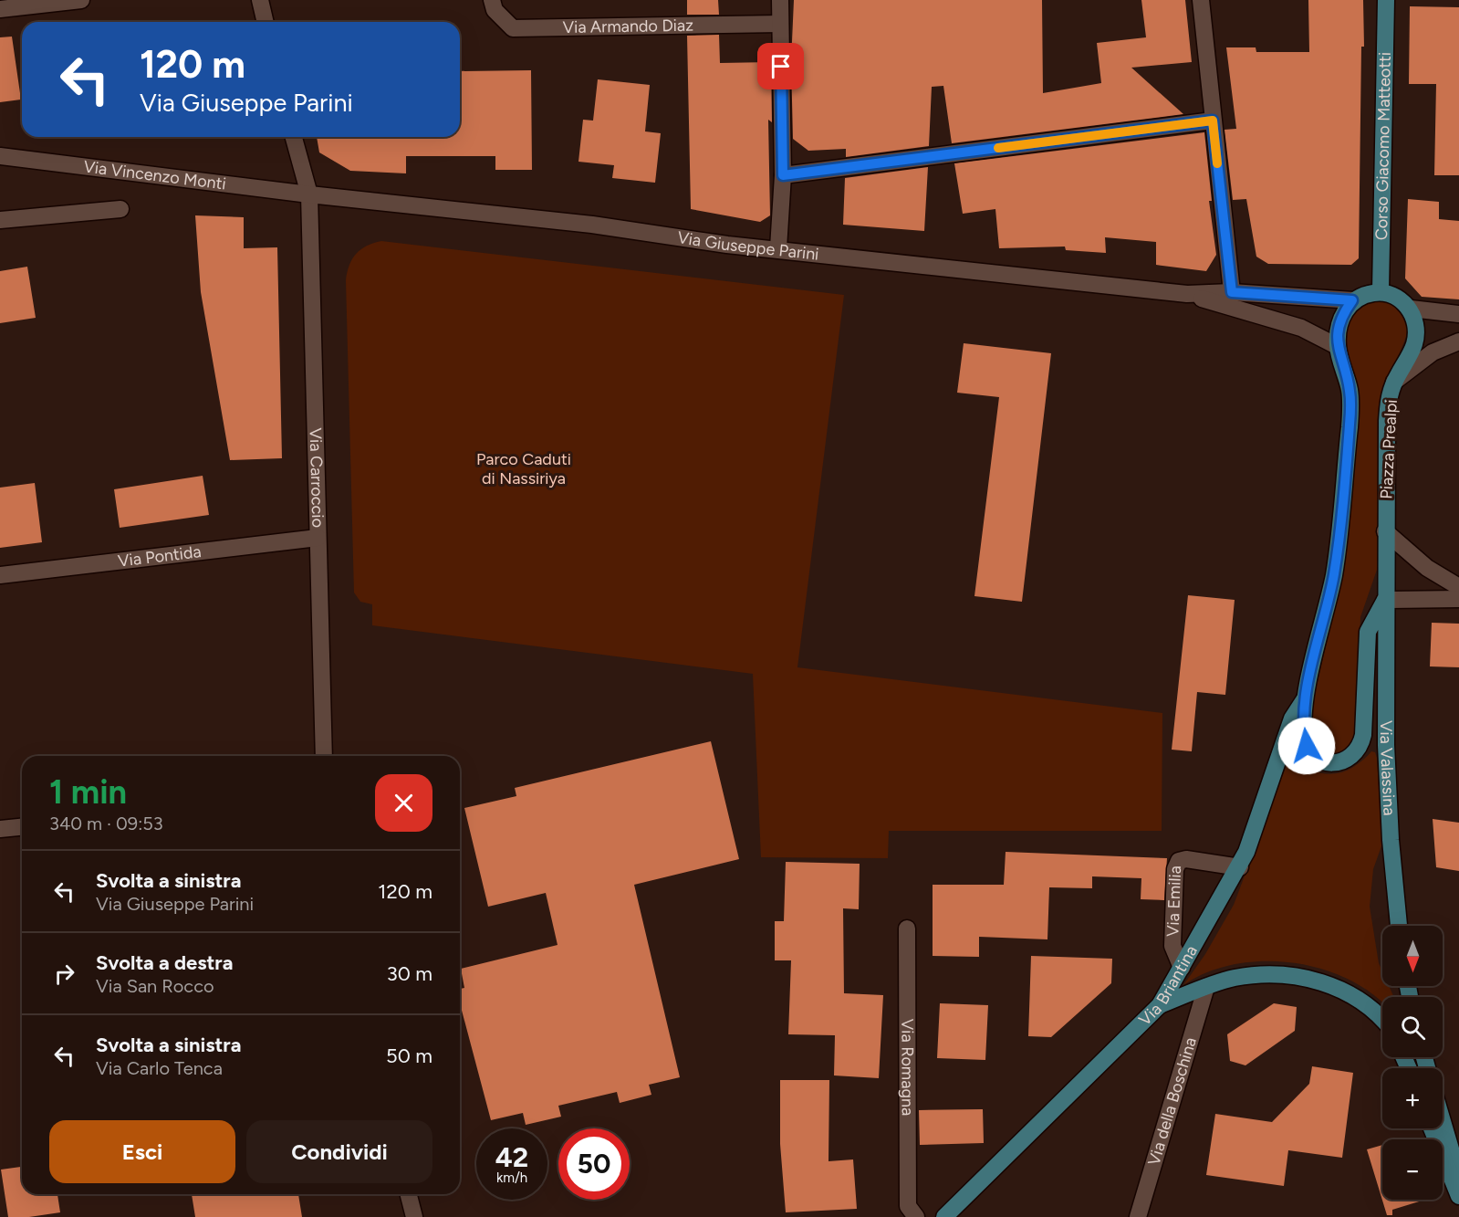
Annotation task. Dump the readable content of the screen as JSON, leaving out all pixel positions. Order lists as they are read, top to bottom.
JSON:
{
  "streets": {
    "main road": [
      "Corso Giacomo Matteotti",
      "Piazza Prealpi",
      "Via Valassina",
      "Via Briantina"
    ],
    "street": [
      "Via Armando Diaz",
      "Via Vincenzo Monti",
      "Via Giuseppe Parini",
      "Via Carroccio",
      "Via Pontida",
      "Via Emilia",
      "Via Romagna",
      "Via della Boschina"
    ]
  },
  "crossings": [
    ["Via Vincenzo Monti", "Via Giuseppe Parini"],
    ["Via Vincenzo Monti", "Via Carroccio"],
    ["Via Giuseppe Parini", "Piazza Prealpi"],
    ["Via Giuseppe Parini", "Via Carroccio"],
    ["Piazza Prealpi", "Via Valassina"],
    ["Piazza Prealpi", "Via Briantina"],
    ["Via Carroccio", "Via Pontida"],
    ["Via Emilia", "Via Briantina"]
  ],
  "parks": ["Parco Caduti di Nassiriya"],
  "north": "bottom",
  "page": {
    "turn": ["120 m", "Via Giuseppe Parini"],
    "heading": ["1 min", "340 m · 09:53"],
    "list": [
      {
        "name": "Svolta a sinistra",
        "note": "Via Giuseppe Parini",
        "value": "120 m"
      },
      {
        "name": "Svolta a destra",
        "note": "Via San Rocco",
        "value": "30 m"
      },
      {
        "name": "Svolta a sinistra",
        "note": "Via Carlo Tenca",
        "value": "50 m"
      }
    ],
    "map_buttons": ["+", "−"],
    "buttons": ["Esci", "Condividi"],
    "speed": "42 km/h",
    "limit": "50"
  }
}
